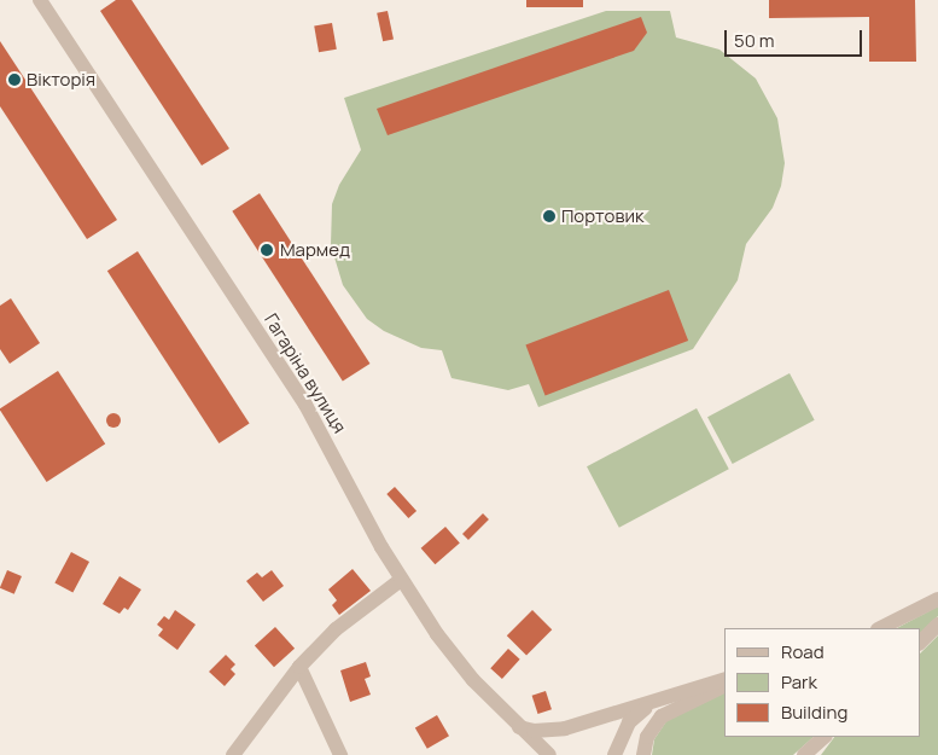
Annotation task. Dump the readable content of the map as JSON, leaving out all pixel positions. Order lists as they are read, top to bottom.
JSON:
{
  "streets": {
    "street": ["Гагаріна вулиця"]
  },
  "places": ["Вікторія", "Портовик", "Мармед"],
  "legend": ["Road", "Park", "Building"],
  "scale_bar": "50 m"
}
